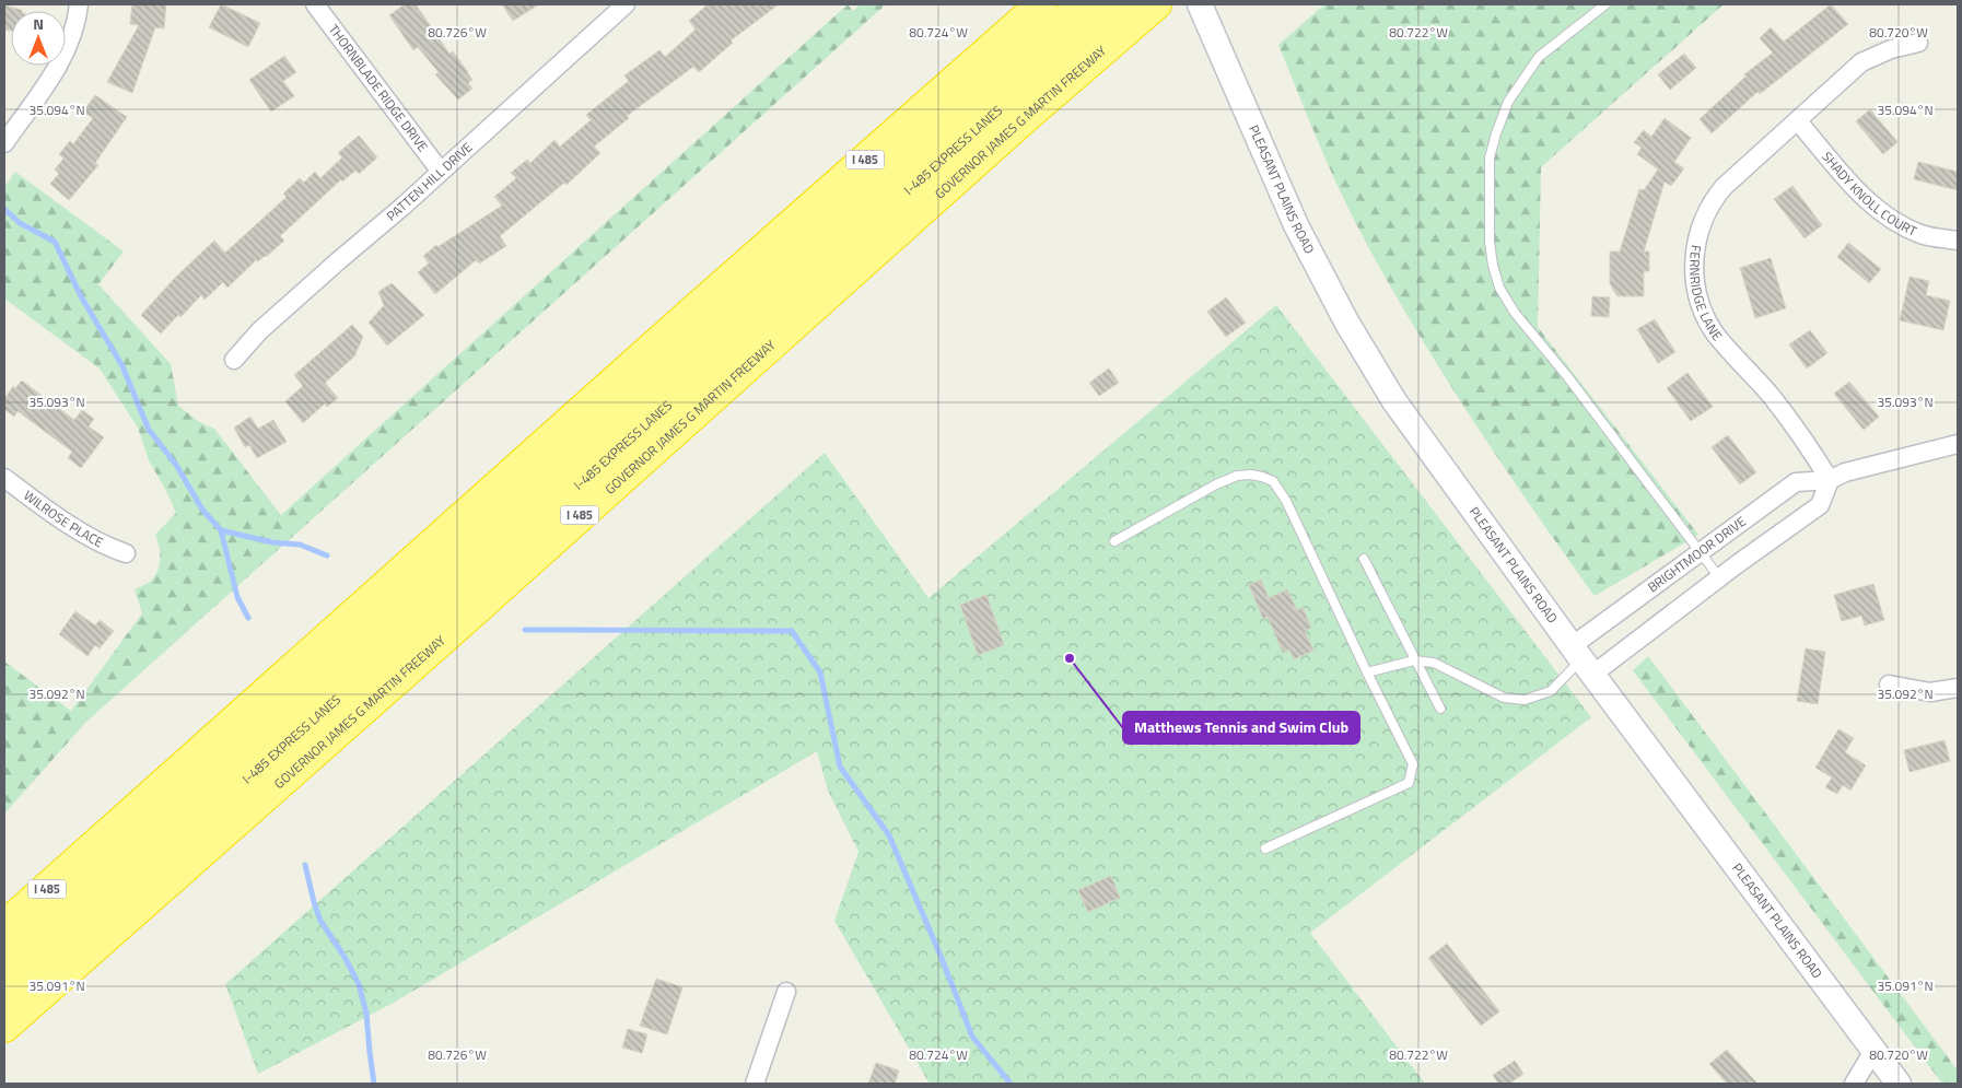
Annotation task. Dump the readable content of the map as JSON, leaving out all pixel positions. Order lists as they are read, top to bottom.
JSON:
{
  "streets": {
    "highway": ["GOVERNOR JAMES G MARTIN FREEWAY", "I-485 EXPRESS LANES", "I 485"],
    "street": [
      "THORNBLADE RIDGE DRIVE",
      "PATTEN HILL DRIVE",
      "PLEASANT PLAINS ROAD",
      "SHADY KNOLL COURT",
      "FERNRIDGE LANE",
      "WILROSE PLACE",
      "BRIGHTMOOR DRIVE"
    ]
  },
  "crossings": [
    ["THORNBLADE RIDGE DRIVE", "PATTEN HILL DRIVE"],
    ["PLEASANT PLAINS ROAD", "BRIGHTMOOR DRIVE"],
    ["SHADY KNOLL COURT", "FERNRIDGE LANE"],
    ["FERNRIDGE LANE", "BRIGHTMOOR DRIVE"]
  ],
  "places": ["Matthews Tennis and Swim Club"],
  "north": "top",
  "coordinates": [
    "80.726°W",
    "80.724°W",
    "80.722°W",
    "80.720°W",
    "35.094°N",
    "35.093°N",
    "35.092°N",
    "35.091°N"
  ]
}
